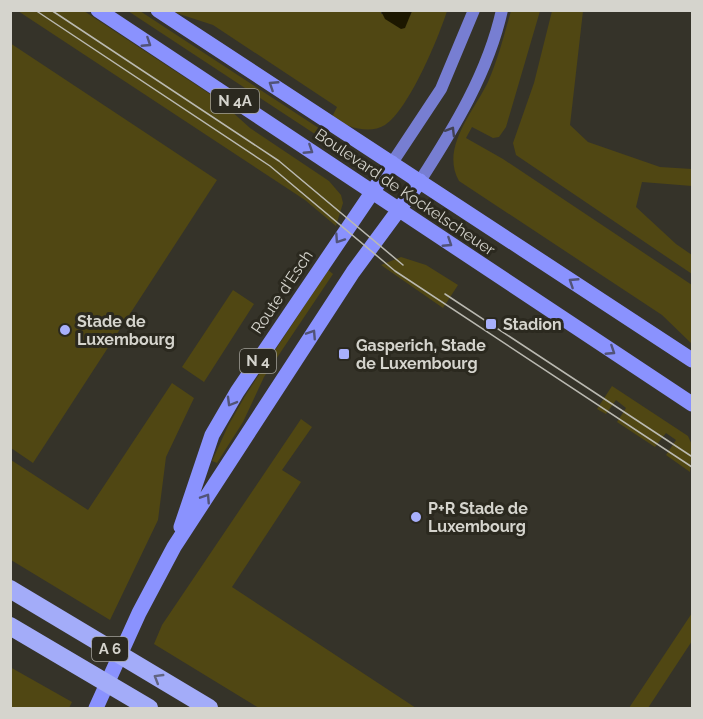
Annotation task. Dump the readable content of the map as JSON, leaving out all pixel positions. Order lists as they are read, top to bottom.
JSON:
{
  "streets": {
    "highway": ["A 6"],
    "main road": [
      "N 4A",
      "Boulevard de Kockelscheuer",
      "Route d'Esch",
      "N 4"
    ]
  },
  "crossings": [
    ["Boulevard de Kockelscheuer", "Route d'Esch"]
  ],
  "places": {
    "transit": ["Stadion", "Gasperich, Stade de Luxembourg"],
    "other": ["Stade de Luxembourg", "P+R Stade de Luxembourg"]
  }
}
